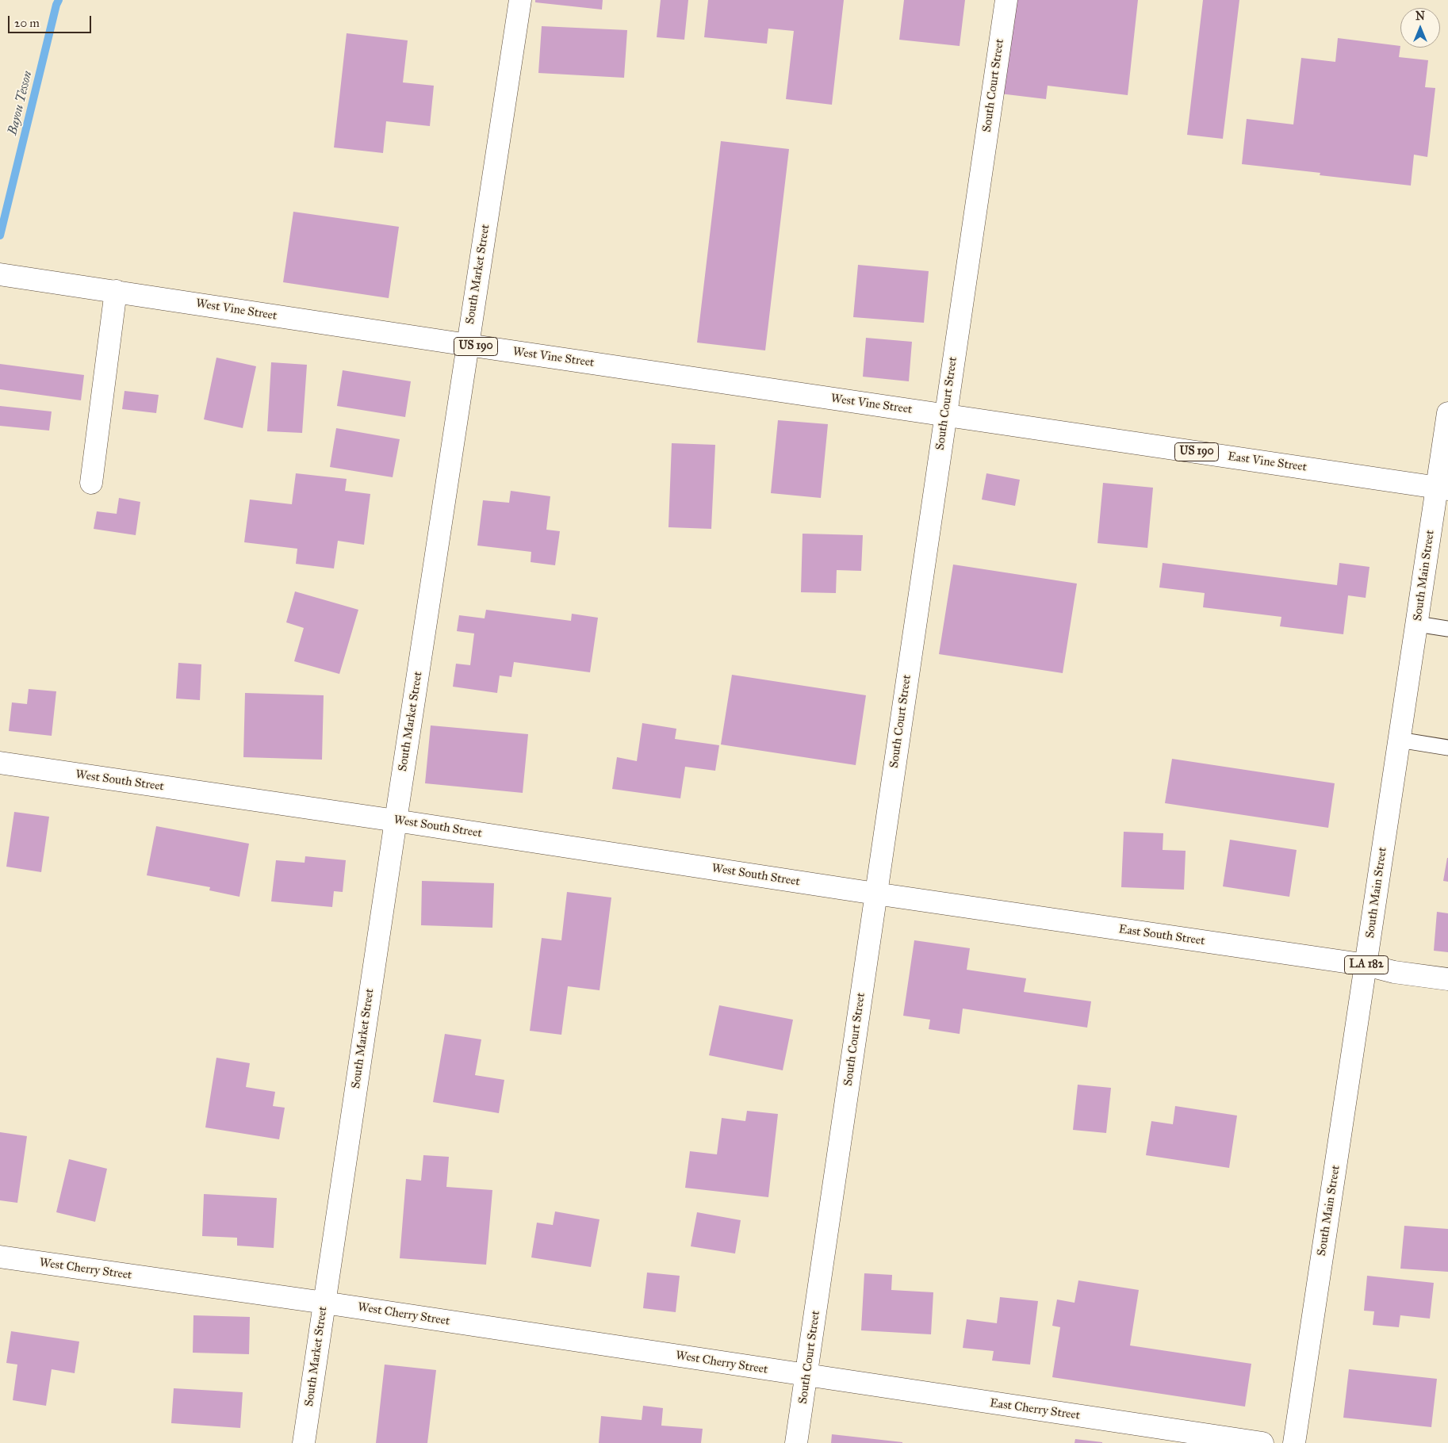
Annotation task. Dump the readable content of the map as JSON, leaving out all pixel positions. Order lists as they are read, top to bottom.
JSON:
{
  "streets": {
    "main road": [
      "South Court Street",
      "South Market Street",
      "West Vine Street",
      "US 190",
      "East Vine Street",
      "South Main Street",
      "West South Street",
      "East South Street",
      "LA 182",
      "West Cherry Street",
      "East Cherry Street"
    ]
  },
  "crossings": [
    ["South Court Street", "West Vine Street"],
    ["South Court Street", "East Vine Street"],
    ["South Court Street", "West South Street"],
    ["South Court Street", "East South Street"],
    ["South Court Street", "West Cherry Street"],
    ["South Court Street", "East Cherry Street"],
    ["South Market Street", "West Vine Street"],
    ["South Market Street", "West South Street"],
    ["South Market Street", "West Cherry Street"],
    ["West Vine Street", "East Vine Street"],
    ["East Vine Street", "South Main Street"],
    ["South Main Street", "East South Street"],
    ["West South Street", "East South Street"],
    ["West Cherry Street", "East Cherry Street"]
  ],
  "water": ["Bayou Tesson"],
  "scale_bar": "20 m",
  "north": "top"
}
